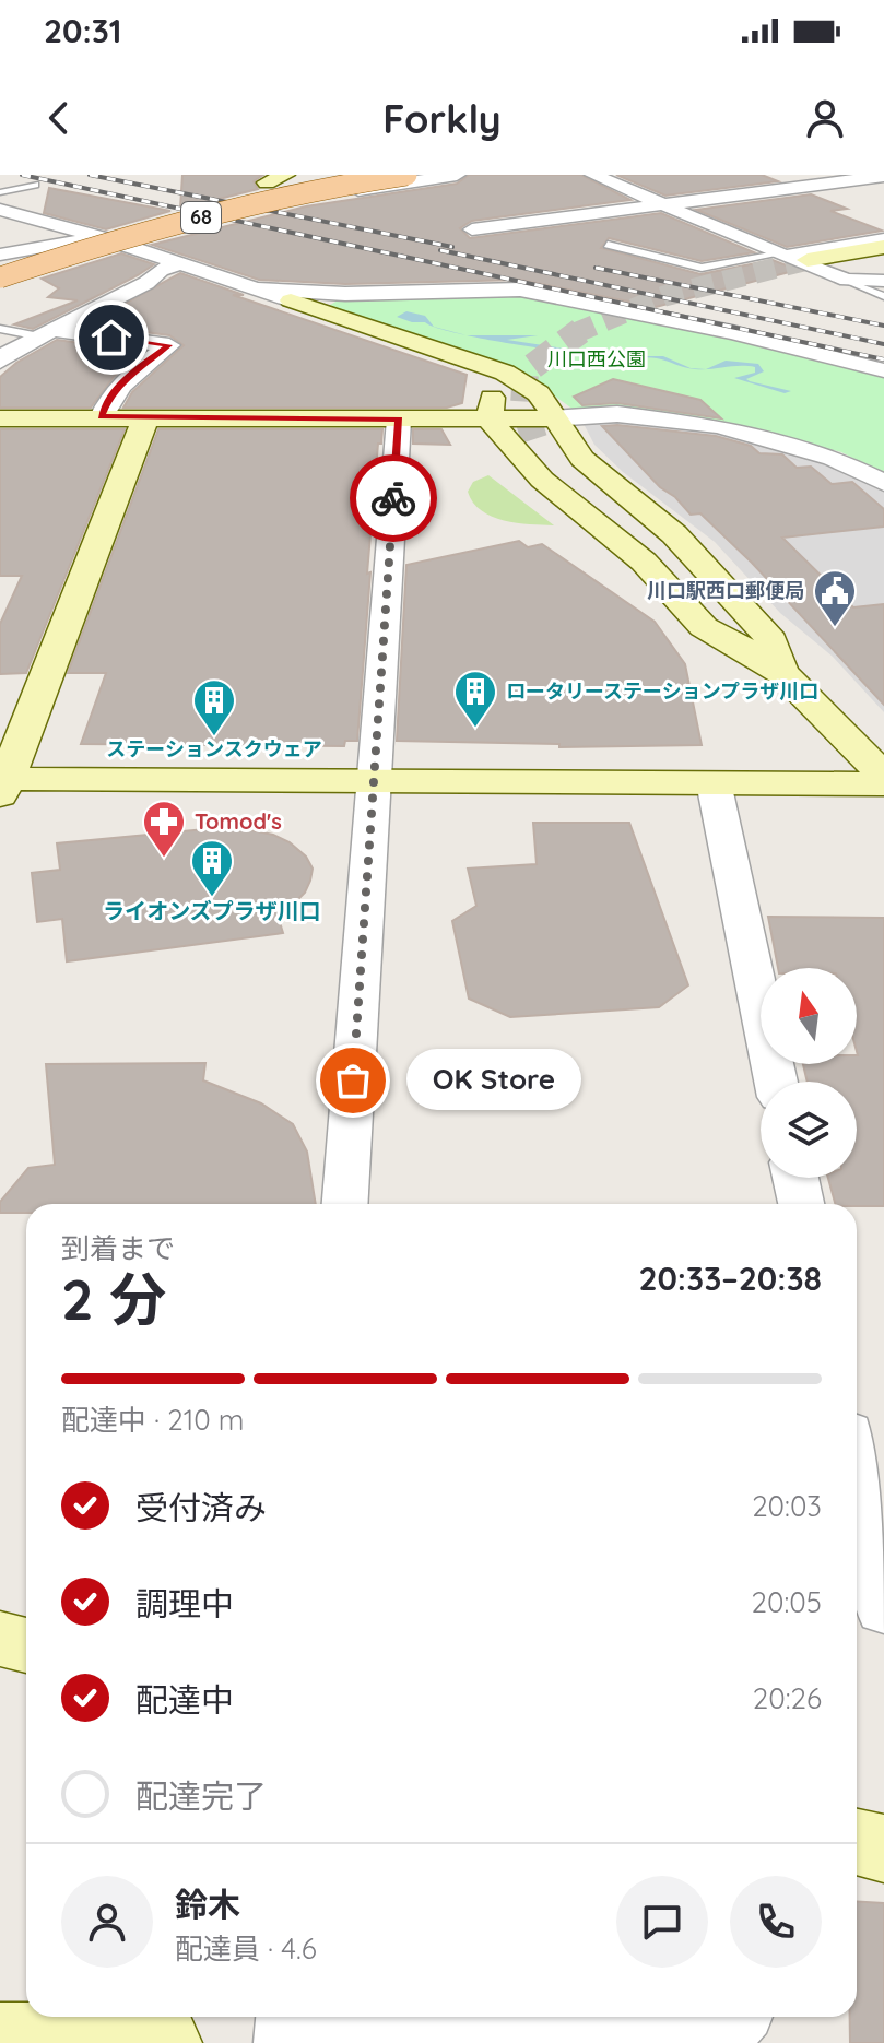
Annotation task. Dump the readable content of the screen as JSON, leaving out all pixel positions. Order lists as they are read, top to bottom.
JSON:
{
  "streets": {
    "main road": ["68"]
  },
  "parks": ["川口西公園"],
  "places": {
    "public building": ["川口駅西口郵便局"],
    "building": ["ロータリーステーションプラザ川口", "ステーションスクウェア", "ライオンズプラザ川口"],
    "pharmacy": ["Tomod's"],
    "other": ["OK Store"]
  },
  "north": "top",
  "page": {
    "status": "20:31",
    "header": "Forkly",
    "bubble": "OK Store",
    "heading": ["2 分", "到着まで", "20:33–20:38"],
    "panel": ["鈴木", "配達員 · 4.6"],
    "bar": "配達中 · 210 m",
    "list": [
      ["受付済み", "20:03"],
      ["調理中", "20:05"],
      ["配達中", "20:26"],
      "配達完了"
    ]
  }
}
